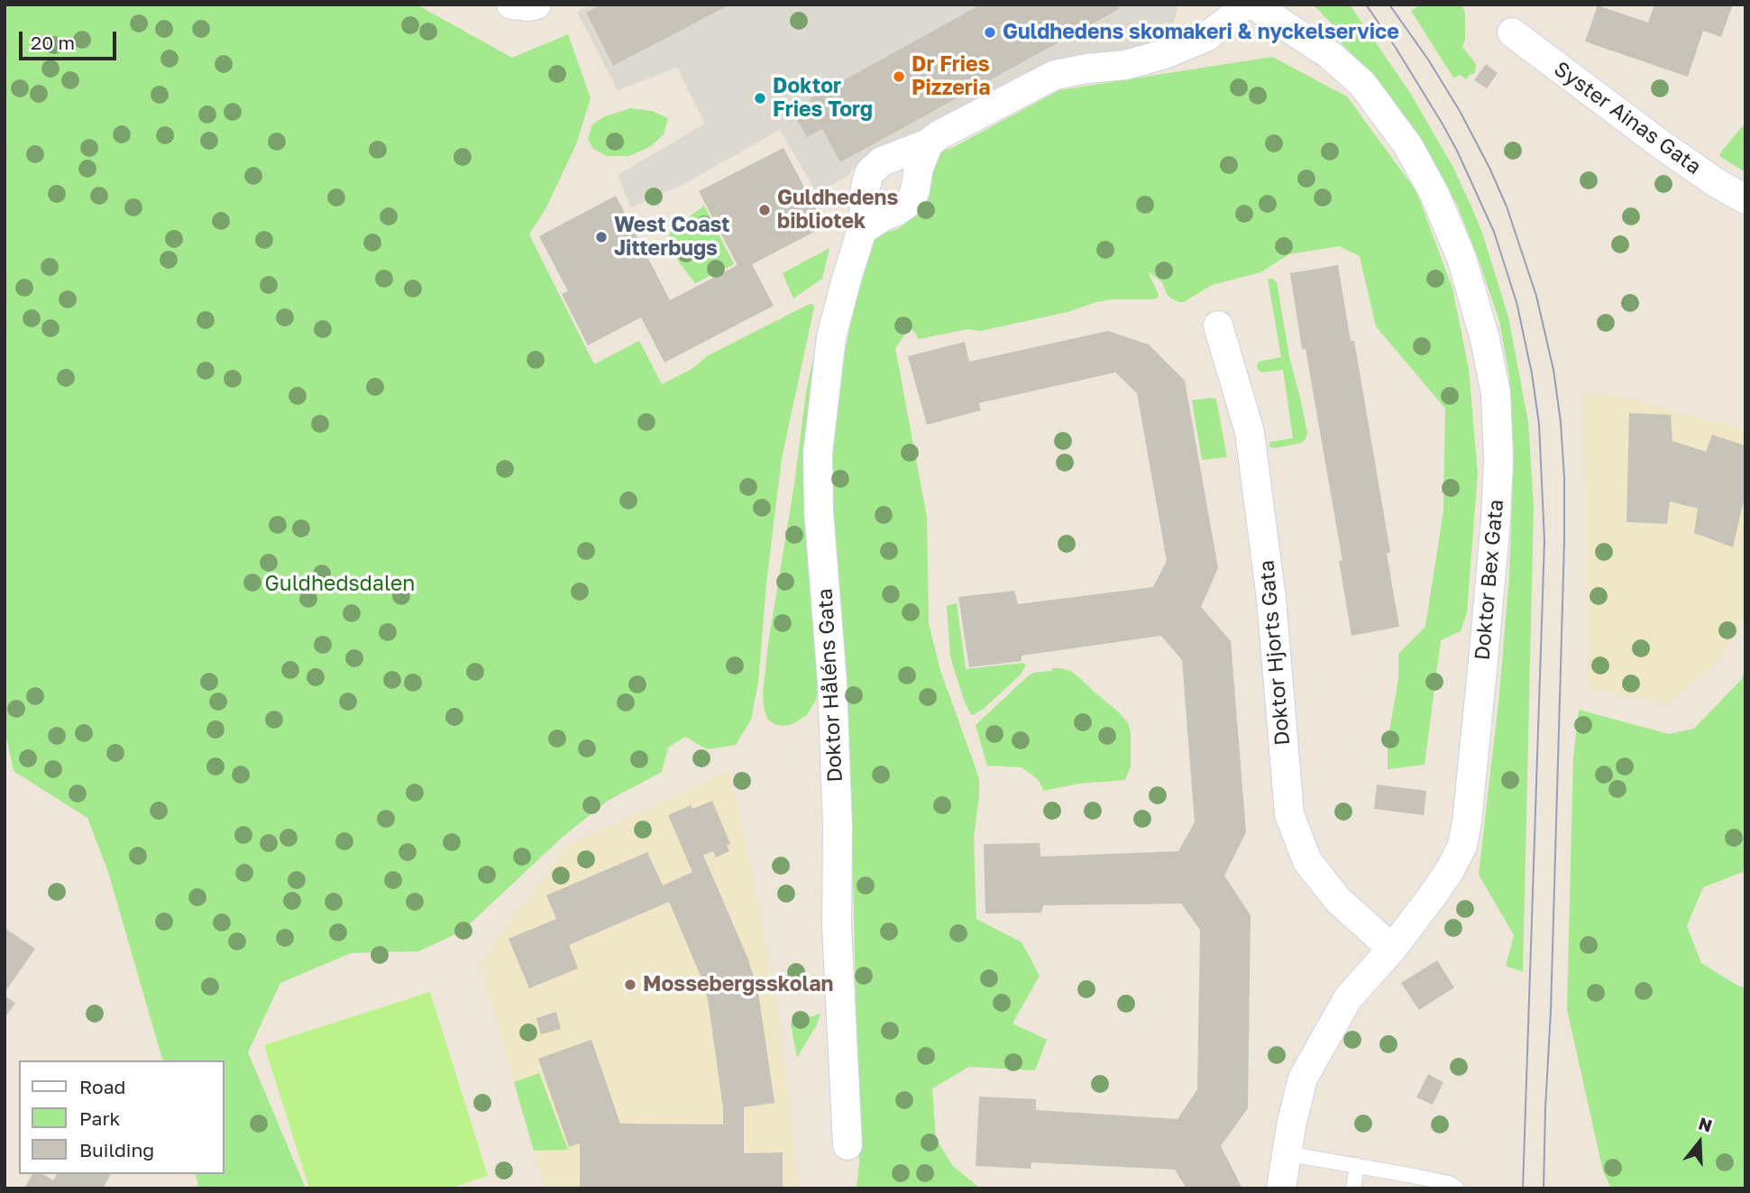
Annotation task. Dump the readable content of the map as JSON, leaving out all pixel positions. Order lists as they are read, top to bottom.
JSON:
{
  "streets": {
    "street": [
      "Syster Ainas Gata",
      "Doktor Bex Gata",
      "Doktor Hjorts Gata",
      "Doktor Håléns Gata"
    ]
  },
  "crossings": [
    ["Doktor Bex Gata", "Doktor Hjorts Gata"]
  ],
  "parks": ["Guldhedsdalen"],
  "places": [
    "Guldhedens skomakeri & nyckelservice",
    "Dr Fries Pizzeria",
    "Doktor Fries Torg",
    "Guldhedens bibliotek",
    "West Coast Jitterbugs",
    "Mossebergsskolan"
  ],
  "legend": ["Road", "Park", "Building"],
  "scale_bar": "20 m",
  "north": "top"
}
